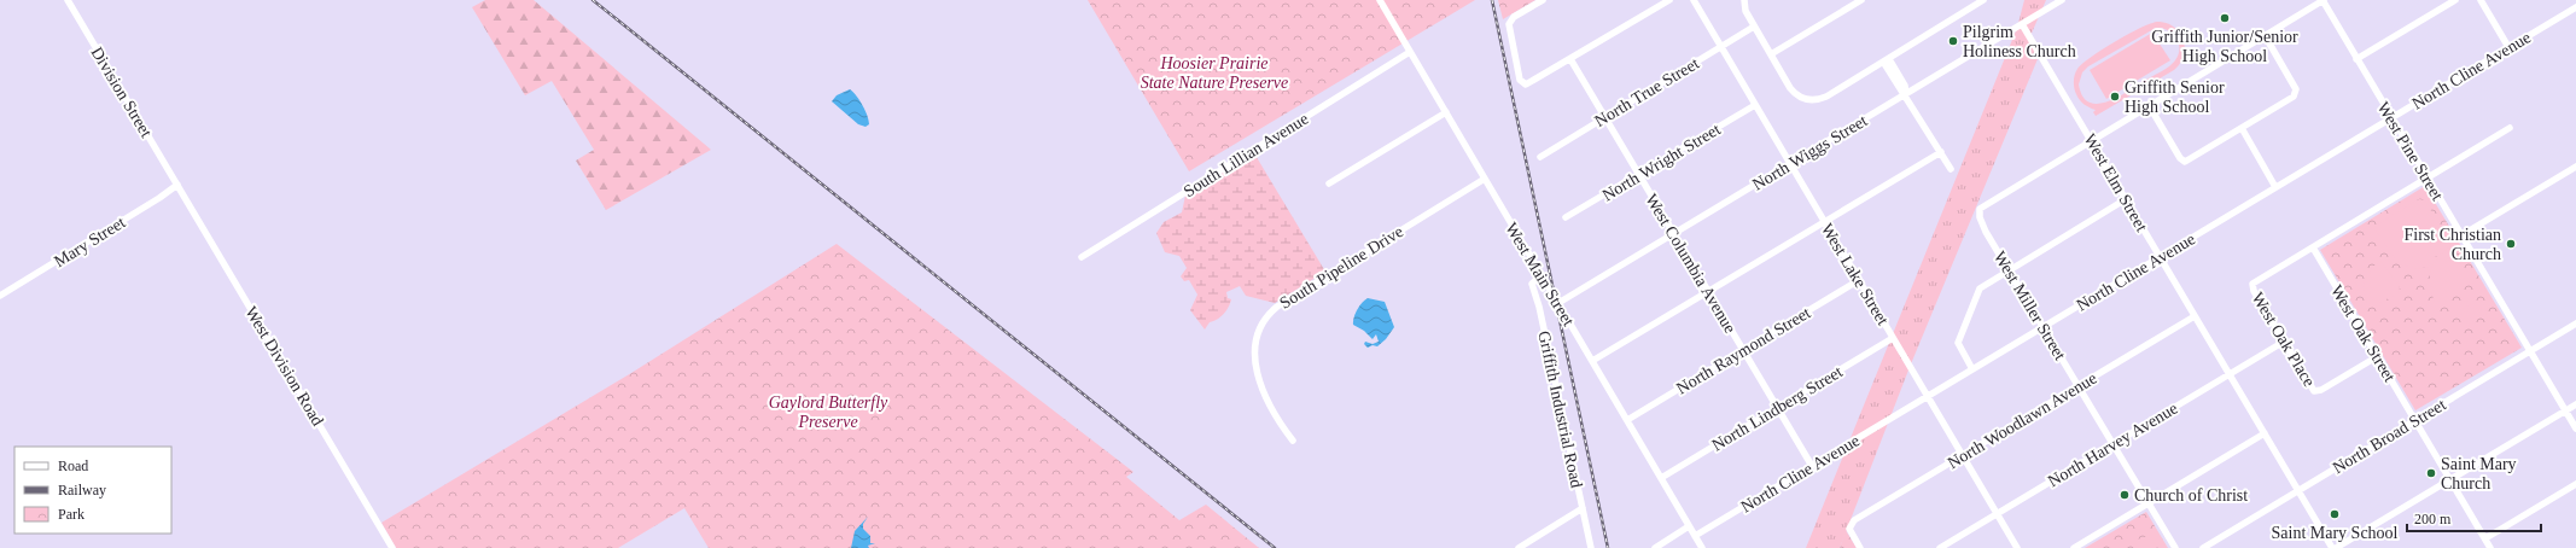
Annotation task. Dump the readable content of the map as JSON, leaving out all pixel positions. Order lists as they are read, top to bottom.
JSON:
{
  "streets": {
    "street": [
      "North Cline Avenue",
      "Division Street",
      "North True Street",
      "West Pine Street",
      "North Wiggs Street",
      "South Lillian Avenue",
      "North Wright Street",
      "West Elm Street",
      "Mary Street",
      "West Columbia Avenue",
      "South Pipeline Drive",
      "West Main Street",
      "West Lake Street",
      "West Miller Street",
      "West Oak Street",
      "West Oak Place",
      "North Raymond Street",
      "West Division Road",
      "North Lindberg Street",
      "Griffith Industrial Road",
      "North Woodlawn Avenue",
      "North Broad Street",
      "North Harvey Avenue"
    ]
  },
  "crossings": [
    ["North Cline Avenue", "West Pine Street"],
    ["North Cline Avenue", "West Elm Street"],
    ["North Cline Avenue", "West Columbia Avenue"],
    ["North Cline Avenue", "West Main Street"],
    ["North Cline Avenue", "West Lake Street"],
    ["North Cline Avenue", "West Miller Street"],
    ["Division Street", "Mary Street"],
    ["Division Street", "West Division Road"],
    ["North True Street", "West Columbia Avenue"],
    ["North True Street", "West Lake Street"],
    ["West Pine Street", "North Broad Street"],
    ["North Wiggs Street", "West Elm Street"],
    ["North Wiggs Street", "West Columbia Avenue"],
    ["North Wiggs Street", "West Main Street"],
    ["North Wiggs Street", "West Lake Street"],
    ["South Lillian Avenue", "West Main Street"],
    ["North Wright Street", "West Columbia Avenue"],
    ["North Wright Street", "West Lake Street"],
    ["West Elm Street", "West Miller Street"],
    ["West Elm Street", "North Woodlawn Avenue"],
    ["West Elm Street", "North Broad Street"],
    ["West Elm Street", "North Harvey Avenue"],
    ["Mary Street", "West Division Road"],
    ["West Columbia Avenue", "North Raymond Street"],
    ["West Columbia Avenue", "North Lindberg Street"],
    ["South Pipeline Drive", "West Main Street"],
    ["West Main Street", "North Raymond Street"],
    ["West Main Street", "North Lindberg Street"],
    ["West Main Street", "Griffith Industrial Road"],
    ["West Lake Street", "North Raymond Street"],
    ["West Lake Street", "North Lindberg Street"],
    ["West Lake Street", "North Woodlawn Avenue"],
    ["West Lake Street", "North Harvey Avenue"],
    ["West Miller Street", "North Woodlawn Avenue"],
    ["West Miller Street", "North Harvey Avenue"],
    ["West Oak Street", "West Oak Place"],
    ["West Oak Street", "North Broad Street"],
    ["West Oak Place", "North Harvey Avenue"]
  ],
  "parks": ["Hoosier Prairie State Nature Preserve", "Gaylord Butterfly Preserve"],
  "places": [
    "Griffith Junior/Senior High School",
    "Pilgrim Holiness Church",
    "Griffith Senior High School",
    "First Christian Church",
    "Saint Mary Church",
    "Church of Christ",
    "Saint Mary School"
  ],
  "legend": ["Road", "Railway", "Park"],
  "scale_bar": "200 m"
}
